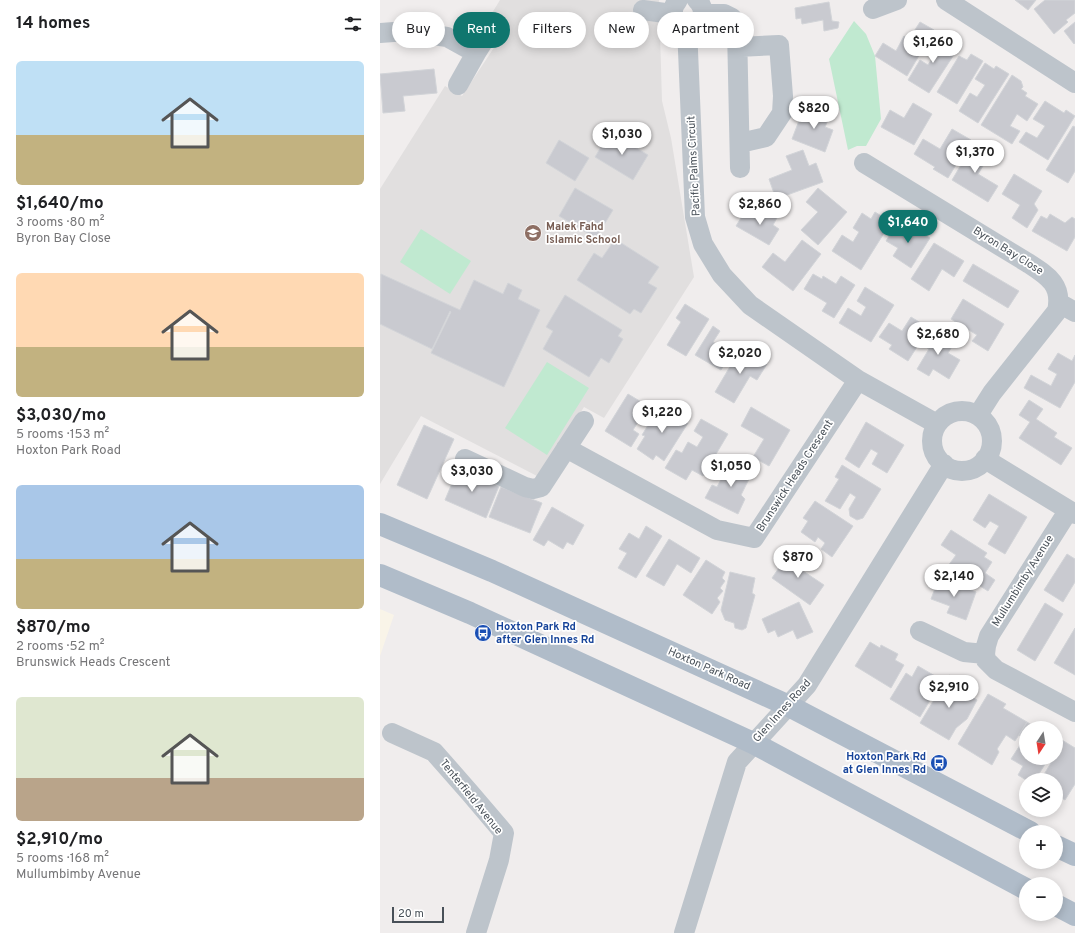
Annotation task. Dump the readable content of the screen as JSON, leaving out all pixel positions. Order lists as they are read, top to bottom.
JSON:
{
  "streets": {
    "main road": ["Hoxton Park Road"],
    "street": [
      "Pacific Palms Circuit",
      "Byron Bay Close",
      "Brunswick Heads Crescent",
      "Mullumbimby Avenue",
      "Glen Innes Road",
      "Tenterfield Avenue"
    ]
  },
  "crossings": [
    ["Pacific Palms Circuit", "Byron Bay Close"],
    ["Pacific Palms Circuit", "Brunswick Heads Crescent"],
    ["Pacific Palms Circuit", "Glen Innes Road"],
    ["Byron Bay Close", "Glen Innes Road"],
    ["Hoxton Park Road", "Glen Innes Road"]
  ],
  "places": {
    "school or university": ["Malek Fahd Islamic School"],
    "bus stop": ["Hoxton Park Rd after Glen Innes Rd", "Hoxton Park Rd at Glen Innes Rd"]
  },
  "scale_bar": "20 m",
  "north": "bottom",
  "page": {
    "heading": "14 homes",
    "chip": [
      "Buy",
      "Rent",
      "Filters",
      "New",
      "Apartment"
    ],
    "price": [
      "$1,260",
      "$820",
      "$1,030",
      "$1,370",
      "$2,860",
      "$1,640",
      "$2,680",
      "$2,020",
      "$1,220",
      "$1,050",
      "$3,030",
      "$870",
      "$2,140",
      "$2,910"
    ],
    "list": [
      {
        "name": "$1,640/mo",
        "note": "3 rooms · 80 m² · Byron Bay Close"
      },
      {
        "name": "$3,030/mo",
        "note": "5 rooms · 153 m² · Hoxton Park Road"
      },
      {
        "name": "$870/mo",
        "note": "2 rooms · 52 m² · Brunswick Heads Crescent"
      },
      {
        "name": "$2,910/mo",
        "note": "5 rooms · 168 m² · Mullumbimby Avenue"
      }
    ],
    "map_buttons": ["+", "−"],
    "scale": "20 m"
  }
}
